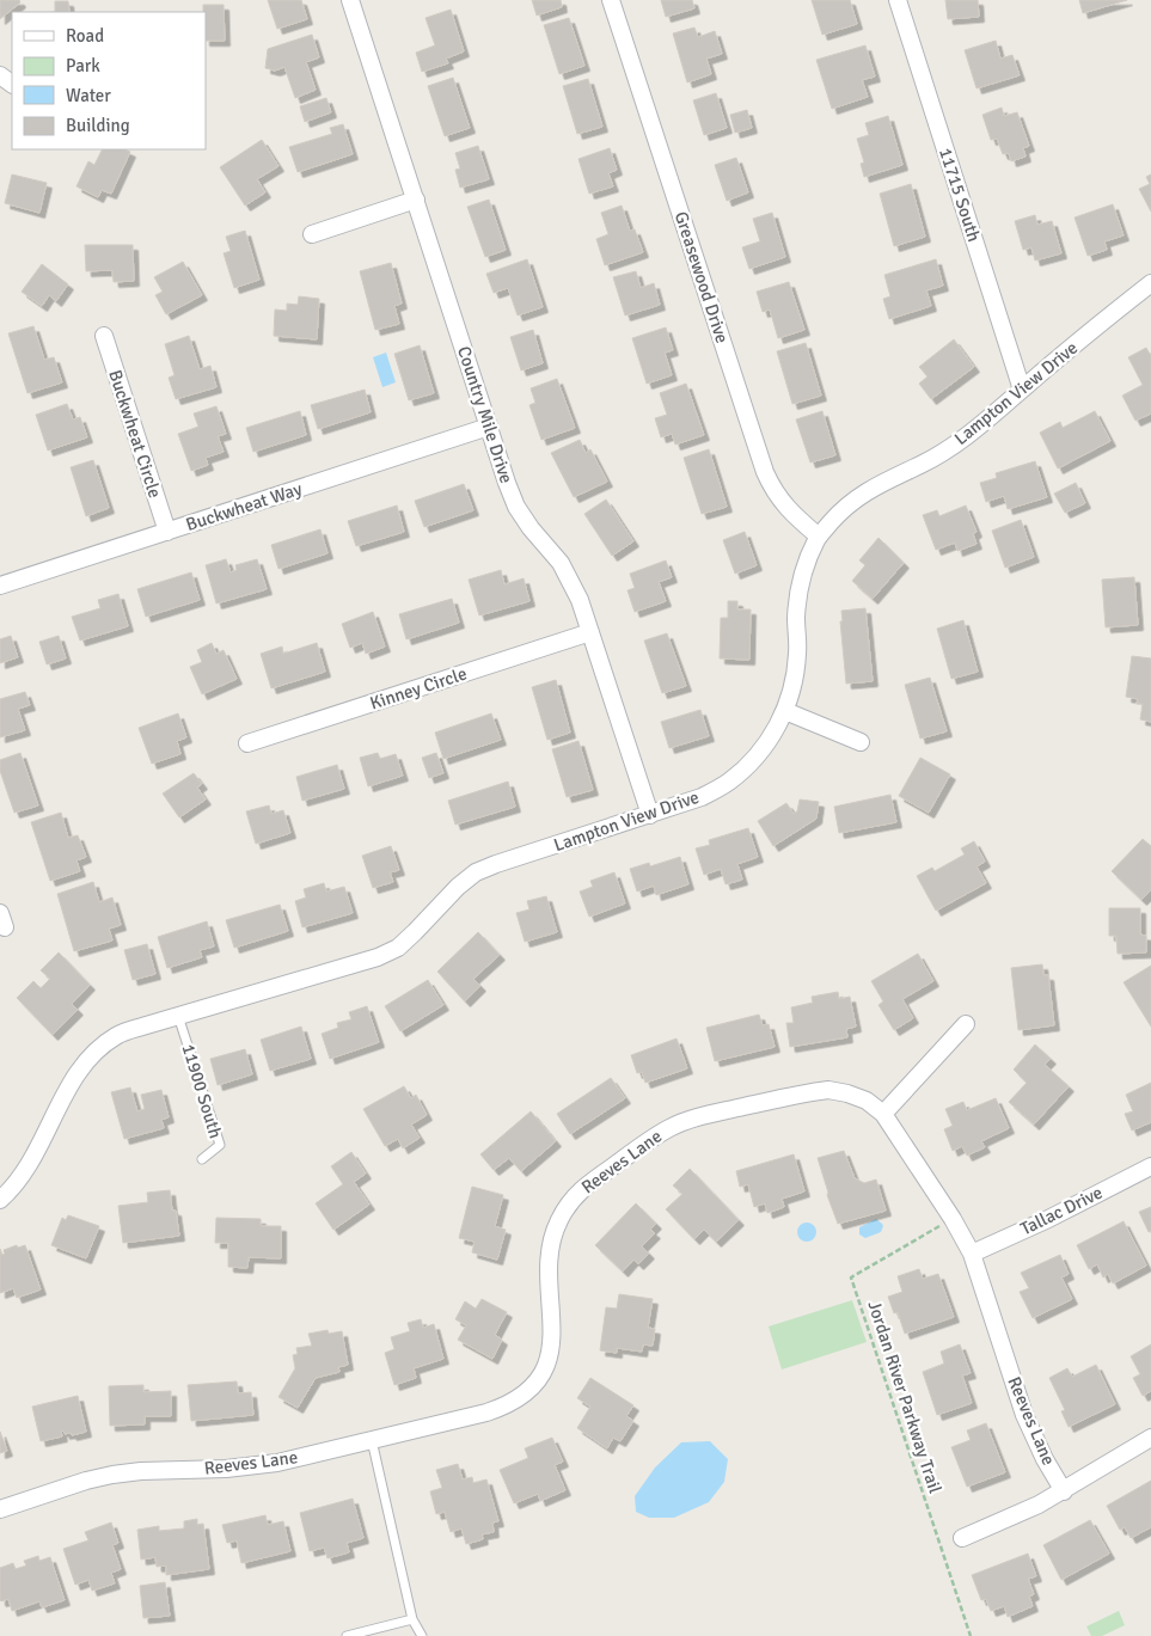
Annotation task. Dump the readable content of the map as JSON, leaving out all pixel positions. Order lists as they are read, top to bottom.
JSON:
{
  "streets": {
    "street": [
      "11715 South",
      "Greasewood Drive",
      "Lampton View Drive",
      "Country Mile Drive",
      "Buckwheat Circle",
      "Buckwheat Way",
      "Kinney Circle",
      "Reeves Lane",
      "Tallac Drive"
    ],
    "lane": ["11900 South"],
    "path": ["Jordan River Parkway Trail"]
  },
  "crossings": [
    ["11715 South", "Lampton View Drive"],
    ["Greasewood Drive", "Lampton View Drive"],
    ["Lampton View Drive", "Country Mile Drive"],
    ["Lampton View Drive", "11900 South"],
    ["Country Mile Drive", "Buckwheat Way"],
    ["Country Mile Drive", "Kinney Circle"],
    ["Buckwheat Circle", "Buckwheat Way"],
    ["Reeves Lane", "Tallac Drive"],
    ["Reeves Lane", "Jordan River Parkway Trail"]
  ],
  "legend": [
    "Road",
    "Park",
    "Water",
    "Building"
  ]
}
